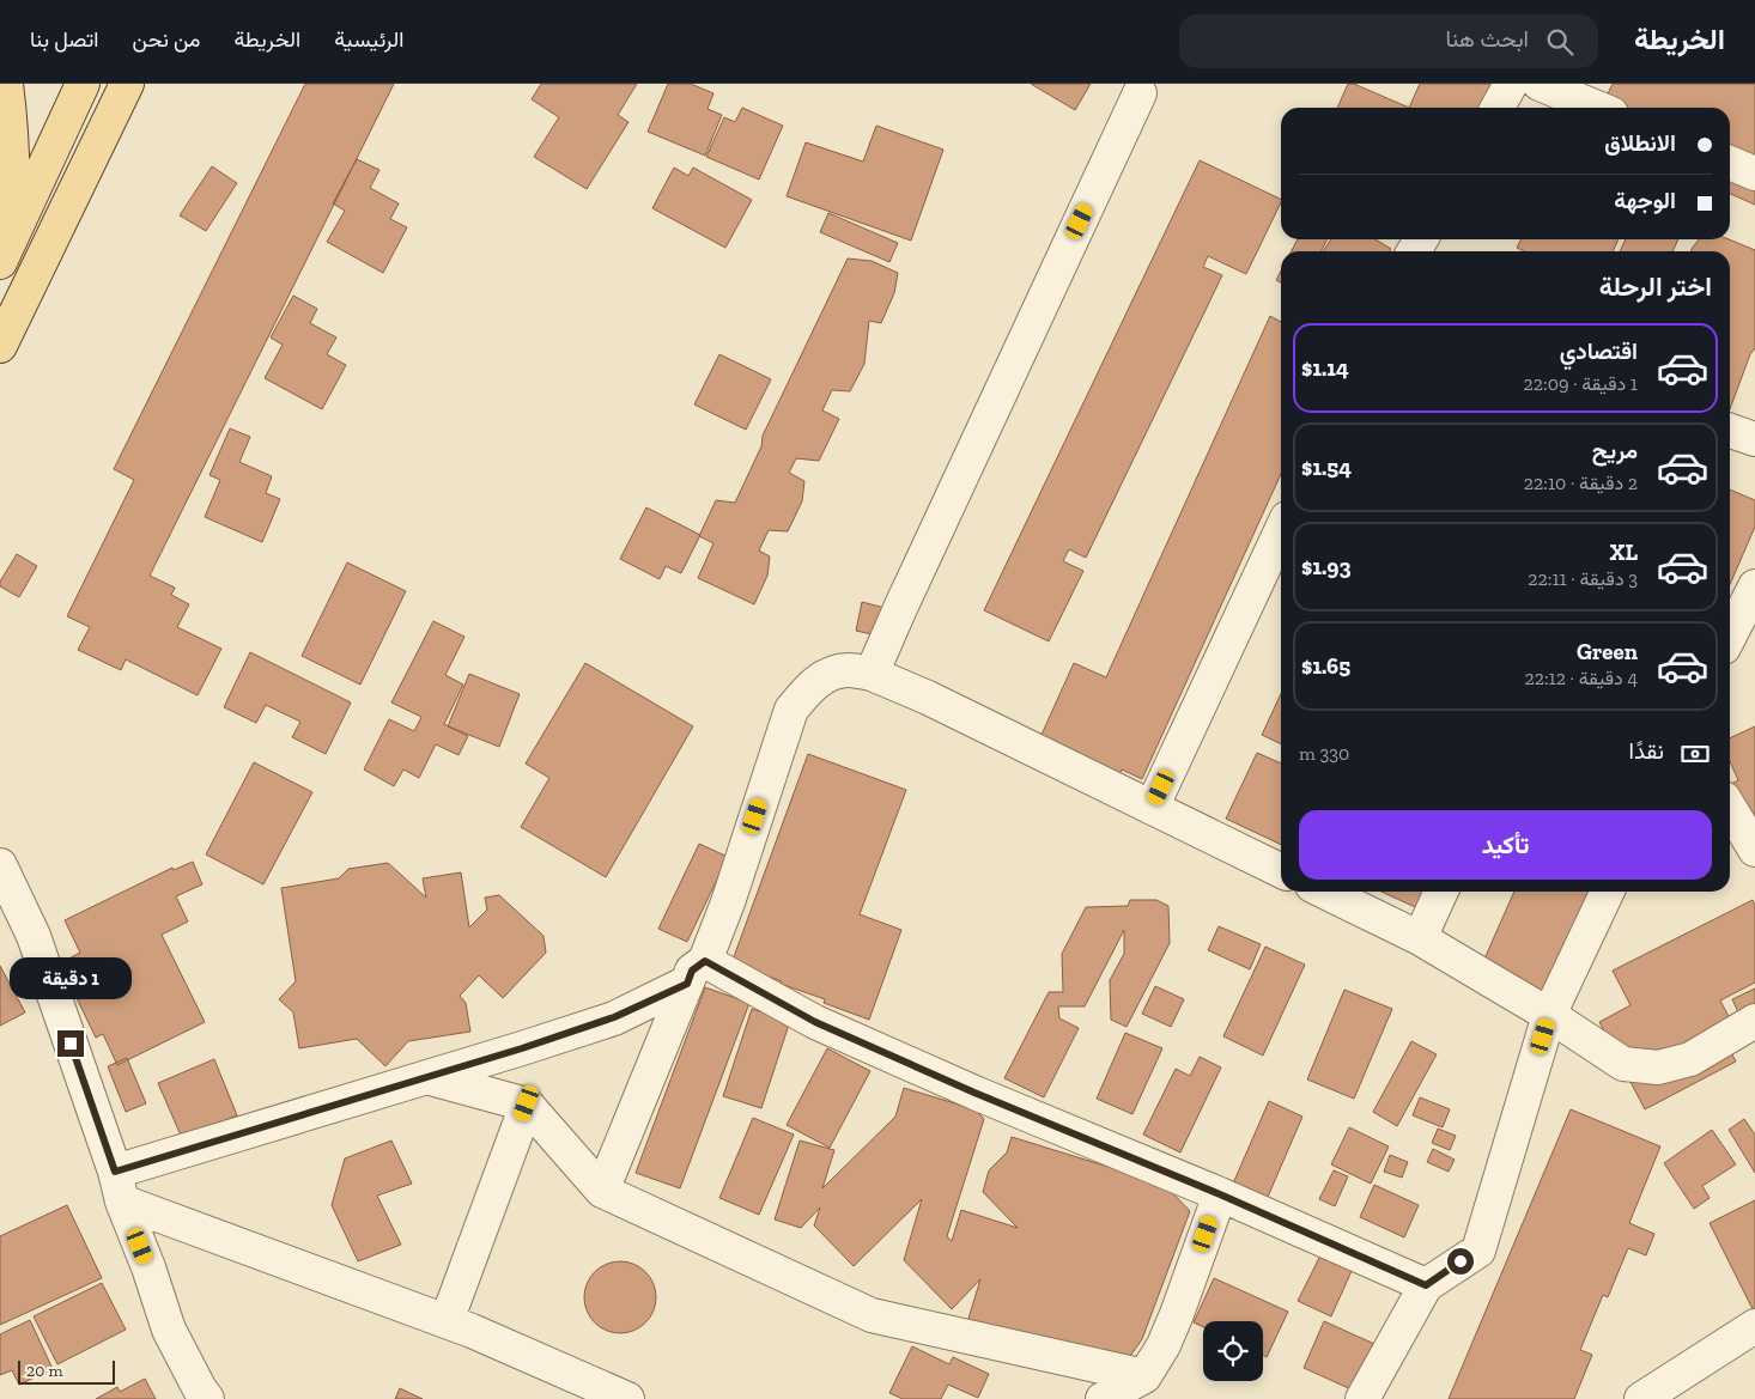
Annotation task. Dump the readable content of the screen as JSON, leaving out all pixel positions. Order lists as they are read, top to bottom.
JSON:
{
  "scale_bar": "20 m",
  "page": {
    "header": "الخريطة",
    "search": "ابحث هنا",
    "nav": [
      "الرئيسية",
      "الخريطة",
      "من نحن",
      "اتصل بنا"
    ],
    "banner": ["الانطلاق", "الوجهة"],
    "heading": "اختر الرحلة",
    "list": [
      {
        "name": "اقتصادي",
        "note": "1 دقيقة · 22:09",
        "value": "$1.14"
      },
      {
        "name": "مريح",
        "note": "2 دقيقة · 22:10",
        "value": "$1.54"
      },
      {
        "name": "XL",
        "note": "3 دقيقة · 22:11",
        "value": "$1.93"
      },
      {
        "name": "Green",
        "note": "4 دقيقة · 22:12",
        "value": "$1.65"
      }
    ],
    "pay": ["نقدًا", "330 m"],
    "buttons": "تأكيد",
    "bubble": "1 دقيقة",
    "scale": "20 m"
  }
}
